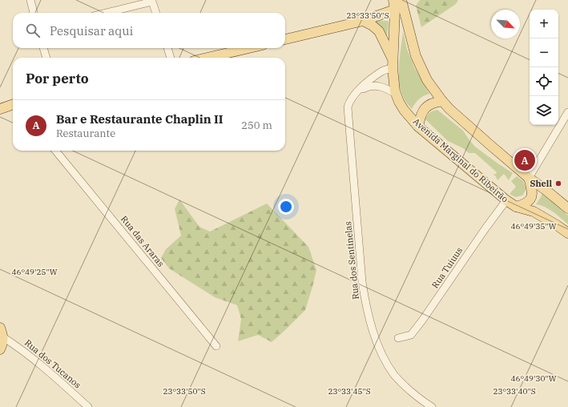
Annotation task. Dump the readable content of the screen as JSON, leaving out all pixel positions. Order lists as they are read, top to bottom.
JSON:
{
  "streets": {
    "main road": ["Avenida Marginal do Ribeirão"],
    "street": [
      "Rua das Araras",
      "Rua dos Sentinelas",
      "Rua Tuiuus",
      "Rua dos Tucanos"
    ]
  },
  "crossings": [
    ["Avenida Marginal do Ribeirão", "Rua dos Sentinelas"],
    ["Avenida Marginal do Ribeirão", "Rua Tuiuus"]
  ],
  "places": ["Shell"],
  "north": "bottom right",
  "page": {
    "map_buttons": ["+", "−"],
    "search": "Pesquisar aqui",
    "heading": "Por perto",
    "list": [
      {
        "mark": "A",
        "name": "Bar e Restaurante Chaplin II",
        "note": "Restaurante",
        "value": "250 m"
      }
    ],
    "pins": "A"
  },
  "coordinates": [
    "23°33'50\"S",
    "46°49'35\"W",
    "46°49'25\"W",
    "46°49'30\"W",
    "23°33'45\"S",
    "23°33'40\"S"
  ]
}
